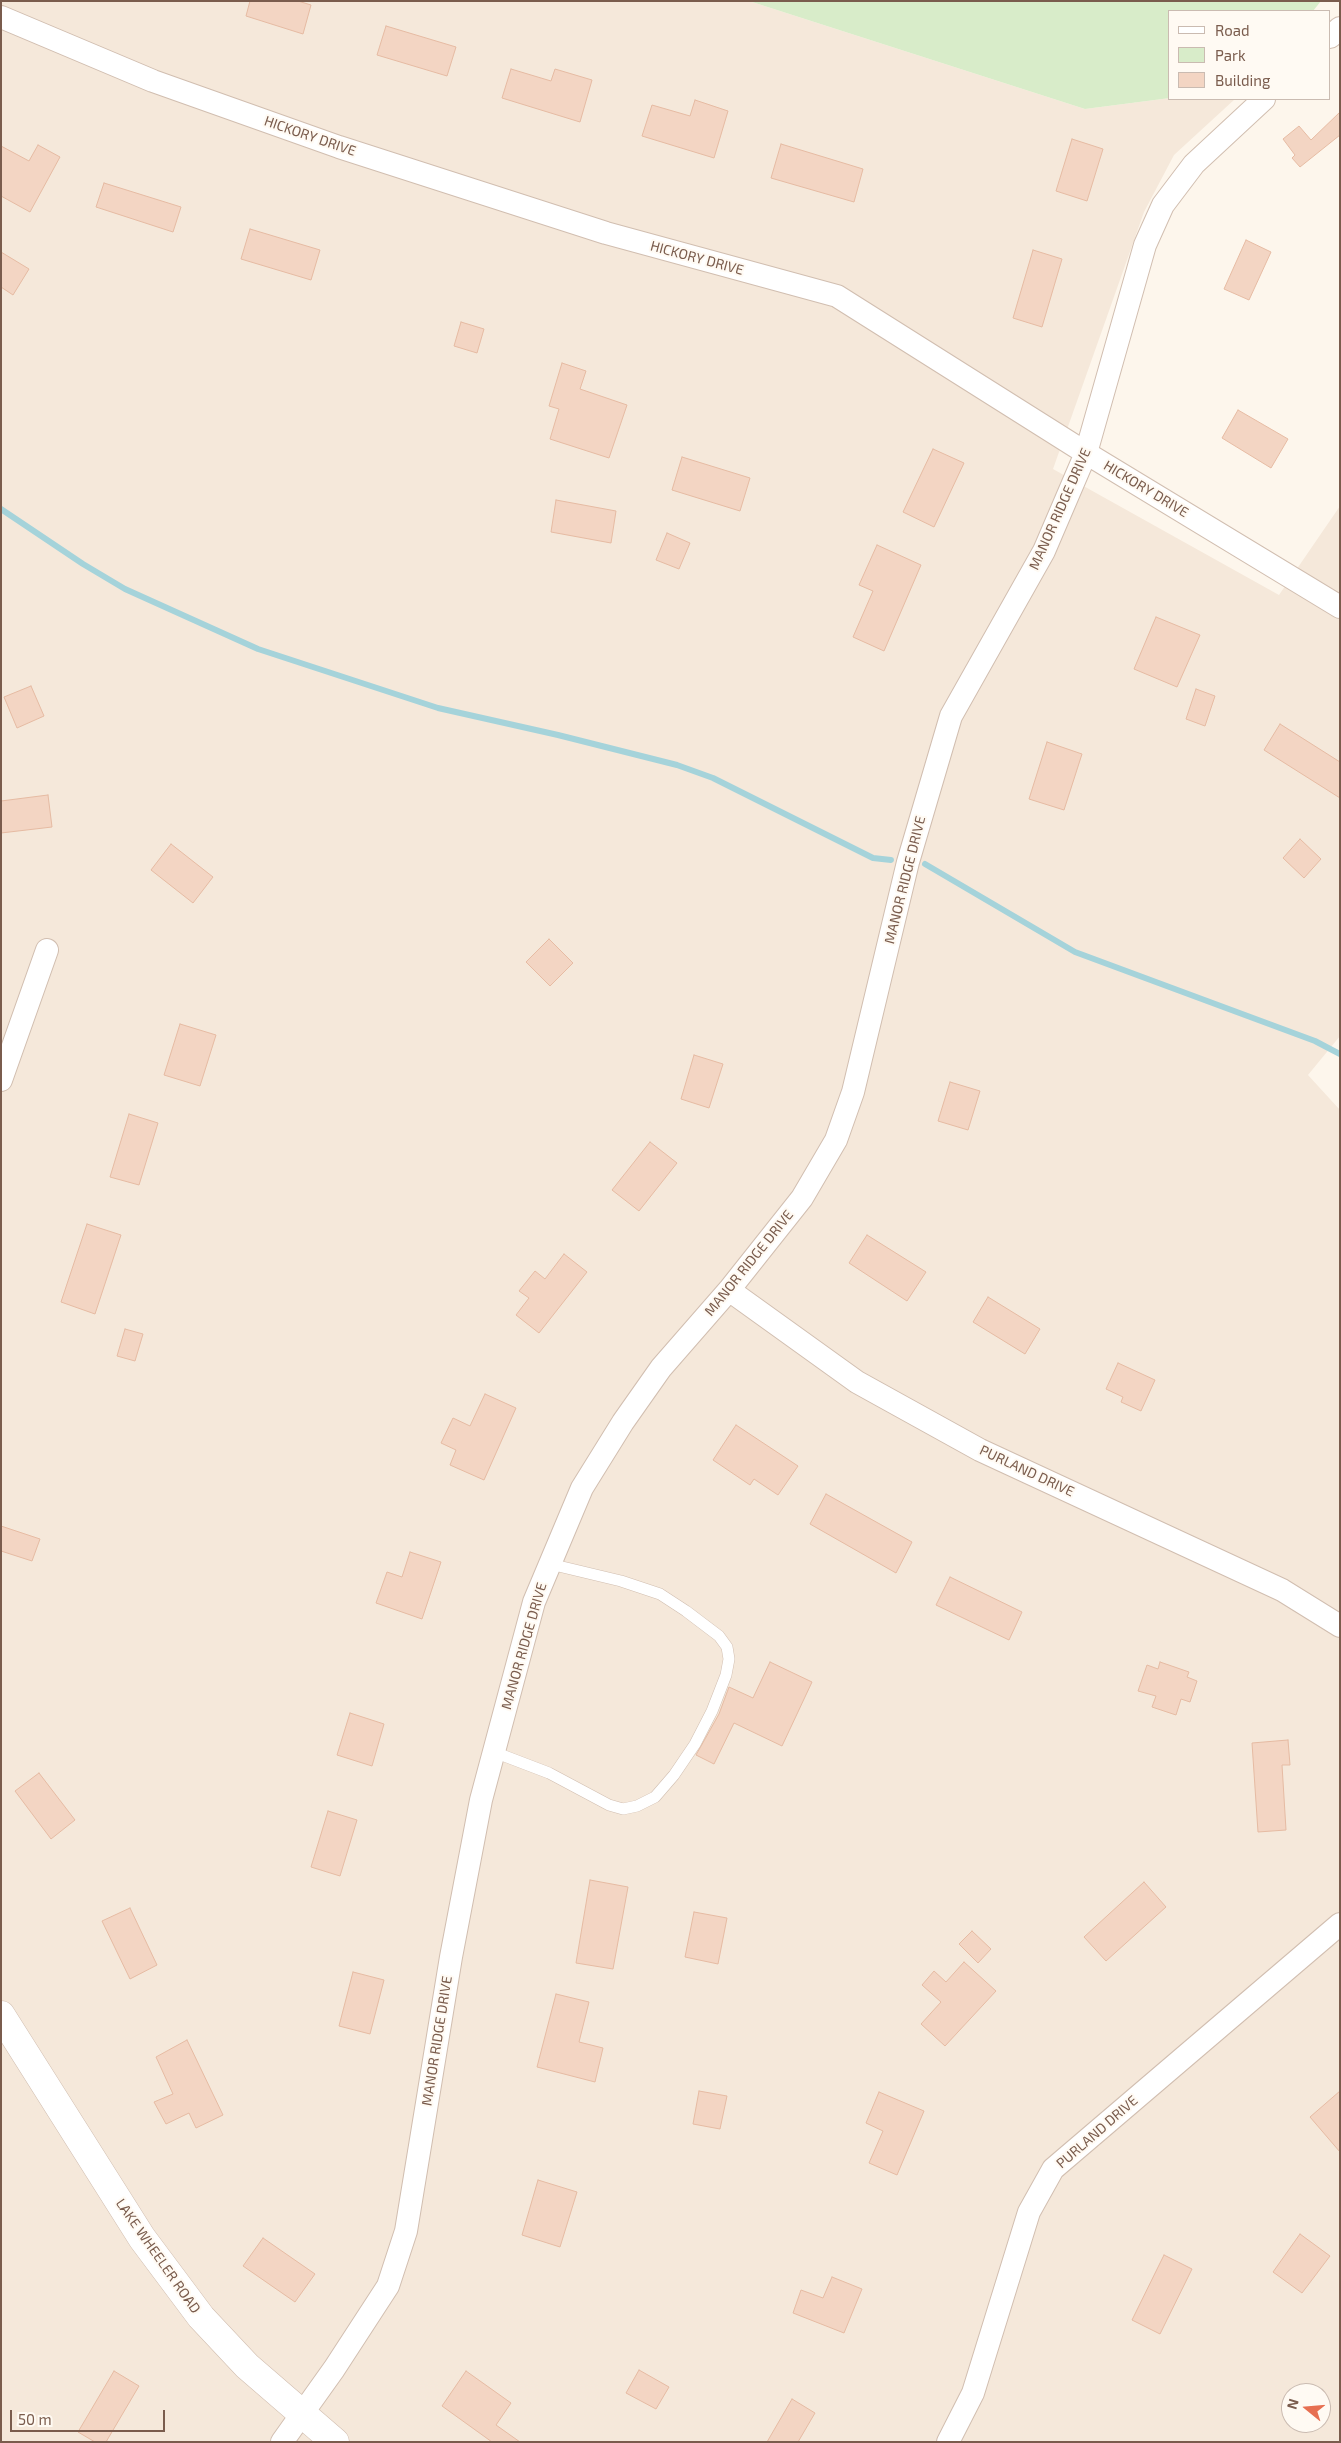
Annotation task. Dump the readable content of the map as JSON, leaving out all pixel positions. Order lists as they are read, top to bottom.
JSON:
{
  "streets": {
    "street": [
      "HICKORY DRIVE",
      "MANOR RIDGE DRIVE",
      "PURLAND DRIVE",
      "LAKE WHEELER ROAD"
    ]
  },
  "crossings": [
    ["HICKORY DRIVE", "MANOR RIDGE DRIVE"],
    ["MANOR RIDGE DRIVE", "PURLAND DRIVE"],
    ["MANOR RIDGE DRIVE", "LAKE WHEELER ROAD"]
  ],
  "legend": ["Road", "Park", "Building"],
  "scale_bar": "50 m",
  "north": "left"
}
